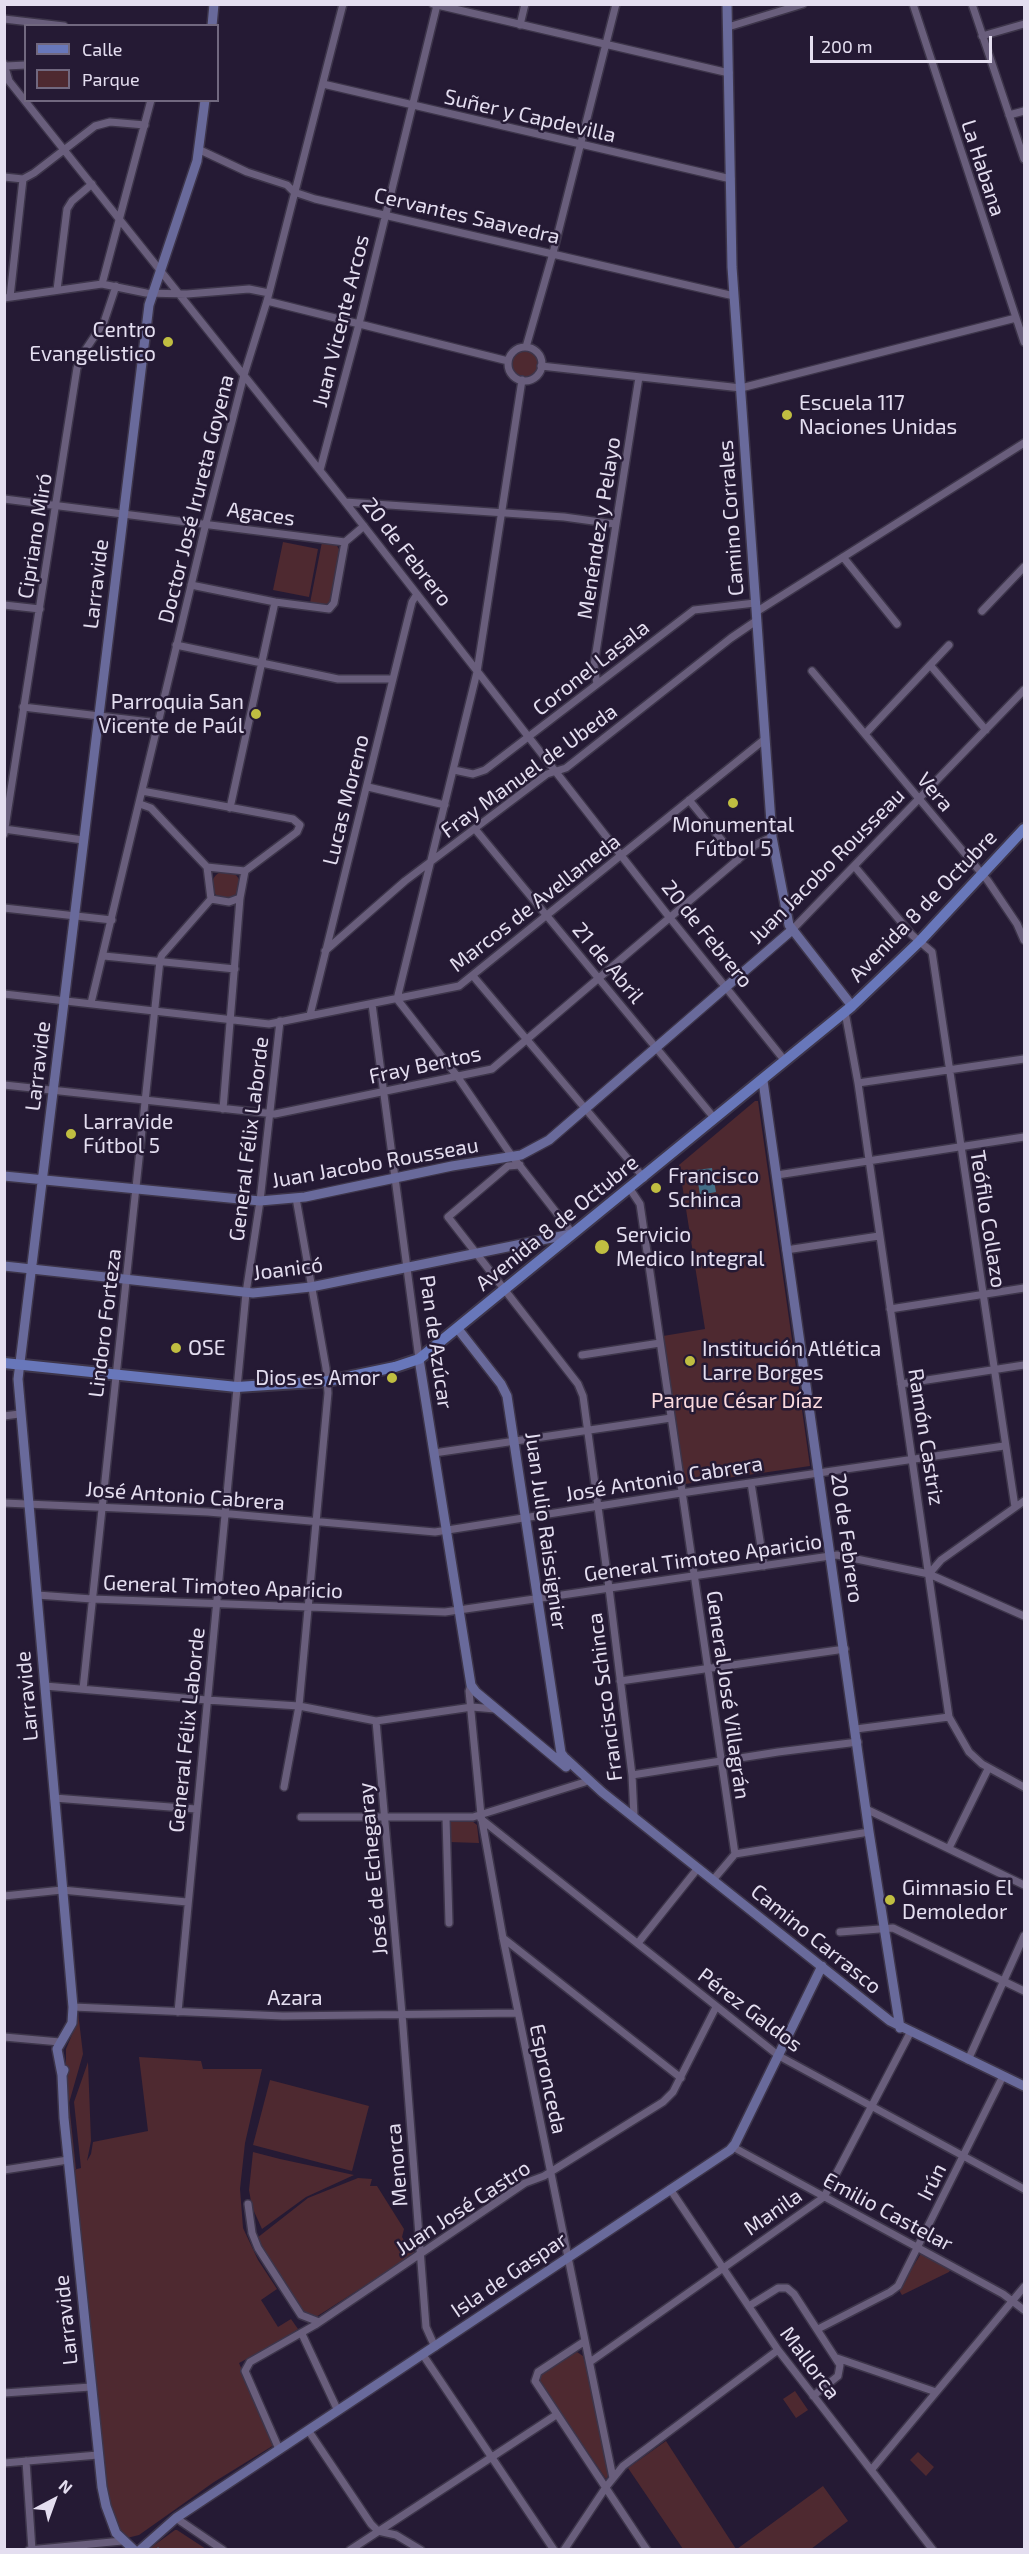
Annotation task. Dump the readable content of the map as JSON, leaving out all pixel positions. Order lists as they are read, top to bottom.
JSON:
{
  "streets": {
    "main road": ["Avenida 8 de Octubre"],
    "street": [
      "Suñer y Capdevilla",
      "La Habana",
      "Cervantes Saavedra",
      "Juan Vicente Arcos",
      "Doctor José Irureta Goyena",
      "Agaces",
      "Camino Corrales",
      "Menéndez y Pelayo",
      "Cipriano Miró",
      "20 de Febrero",
      "Larravide",
      "Coronel Lasala",
      "Fray Manuel de Ubeda",
      "Vera",
      "Lucas Moreno",
      "Juan Jacobo Rousseau",
      "Marcos de Avellaneda",
      "21 de Abril",
      "Fray Bentos",
      "General Félix Laborde",
      "Teófilo Collazo",
      "Joanicó",
      "Lindoro Forteza",
      "Pan de Azúcar",
      "Ramón Castriz",
      "José Antonio Cabrera",
      "Juan Julio Raissignier",
      "General Timoteo Aparicio",
      "General José Villagrán",
      "Francisco Schinca",
      "José de Echegaray",
      "Camino Carrasco",
      "Azara",
      "Pérez Galdos",
      "Espronceda",
      "Menorca",
      "Irún",
      "Juan José Castro",
      "Manila",
      "Emilio Castelar",
      "Isla de Gaspar",
      "Mallorca"
    ]
  },
  "crossings": [
    ["Suñer y Capdevilla", "Juan Vicente Arcos"],
    ["Suñer y Capdevilla", "Doctor José Irureta Goyena"],
    ["Suñer y Capdevilla", "Camino Corrales"],
    ["Cervantes Saavedra", "Juan Vicente Arcos"],
    ["Cervantes Saavedra", "Doctor José Irureta Goyena"],
    ["Cervantes Saavedra", "Camino Corrales"],
    ["Cervantes Saavedra", "Larravide"],
    ["Juan Vicente Arcos", "20 de Febrero"],
    ["Doctor José Irureta Goyena", "Agaces"],
    ["Doctor José Irureta Goyena", "20 de Febrero"],
    ["Doctor José Irureta Goyena", "Marcos de Avellaneda"],
    ["Agaces", "Cipriano Miró"],
    ["Agaces", "Larravide"],
    ["Camino Corrales", "Coronel Lasala"],
    ["Camino Corrales", "Fray Manuel de Ubeda"],
    ["Camino Corrales", "Juan Jacobo Rousseau"],
    ["Camino Corrales", "Marcos de Avellaneda"],
    ["Camino Corrales", "Avenida 8 de Octubre"],
    ["Camino Corrales", "Fray Bentos"],
    ["Camino Corrales", "Ramón Castriz"],
    ["Menéndez y Pelayo", "Coronel Lasala"],
    ["20 de Febrero", "Larravide"],
    ["20 de Febrero", "Coronel Lasala"],
    ["20 de Febrero", "Fray Manuel de Ubeda"],
    ["20 de Febrero", "Lucas Moreno"],
    ["20 de Febrero", "Juan Jacobo Rousseau"],
    ["20 de Febrero", "Marcos de Avellaneda"],
    ["20 de Febrero", "Avenida 8 de Octubre"],
    ["20 de Febrero", "Fray Bentos"],
    ["20 de Febrero", "José Antonio Cabrera"],
    ["20 de Febrero", "General Timoteo Aparicio"],
    ["20 de Febrero", "Camino Carrasco"],
    ["Larravide", "Juan Jacobo Rousseau"],
    ["Larravide", "Marcos de Avellaneda"],
    ["Larravide", "Avenida 8 de Octubre"],
    ["Larravide", "Fray Bentos"],
    ["Larravide", "Joanicó"],
    ["Larravide", "José Antonio Cabrera"],
    ["Larravide", "General Timoteo Aparicio"],
    ["Larravide", "Azara"],
    ["Coronel Lasala", "Fray Manuel de Ubeda"],
    ["Fray Manuel de Ubeda", "Lucas Moreno"],
    ["Fray Manuel de Ubeda", "21 de Abril"],
    ["Vera", "Juan Jacobo Rousseau"],
    ["Vera", "Avenida 8 de Octubre"],
    ["Lucas Moreno", "Marcos de Avellaneda"],
    ["Juan Jacobo Rousseau", "21 de Abril"],
    ["Juan Jacobo Rousseau", "General Félix Laborde"],
    ["Juan Jacobo Rousseau", "Teófilo Collazo"],
    ["Juan Jacobo Rousseau", "Lindoro Forteza"],
    ["Juan Jacobo Rousseau", "Pan de Azúcar"],
    ["Marcos de Avellaneda", "21 de Abril"],
    ["Marcos de Avellaneda", "General Félix Laborde"],
    ["Marcos de Avellaneda", "Lindoro Forteza"],
    ["Marcos de Avellaneda", "Pan de Azúcar"],
    ["Avenida 8 de Octubre", "21 de Abril"],
    ["Avenida 8 de Octubre", "General Félix Laborde"],
    ["Avenida 8 de Octubre", "Teófilo Collazo"],
    ["Avenida 8 de Octubre", "Joanicó"],
    ["Avenida 8 de Octubre", "Lindoro Forteza"],
    ["Avenida 8 de Octubre", "Pan de Azúcar"],
    ["Avenida 8 de Octubre", "Ramón Castriz"],
    ["Avenida 8 de Octubre", "Juan Julio Raissignier"],
    ["Avenida 8 de Octubre", "General José Villagrán"],
    ["Avenida 8 de Octubre", "Francisco Schinca"],
    ["21 de Abril", "Fray Bentos"],
    ["Fray Bentos", "General Félix Laborde"],
    ["Fray Bentos", "Lindoro Forteza"],
    ["Fray Bentos", "Pan de Azúcar"],
    ["General Félix Laborde", "Joanicó"],
    ["General Félix Laborde", "José Antonio Cabrera"],
    ["General Félix Laborde", "General Timoteo Aparicio"],
    ["General Félix Laborde", "Azara"],
    ["Teófilo Collazo", "José Antonio Cabrera"],
    ["Joanicó", "Lindoro Forteza"],
    ["Joanicó", "Pan de Azúcar"],
    ["Lindoro Forteza", "José Antonio Cabrera"],
    ["Lindoro Forteza", "General Timoteo Aparicio"],
    ["Pan de Azúcar", "José Antonio Cabrera"],
    ["Pan de Azúcar", "General Timoteo Aparicio"],
    ["Pan de Azúcar", "Camino Carrasco"],
    ["Pan de Azúcar", "Espronceda"],
    ["Ramón Castriz", "José Antonio Cabrera"],
    ["Ramón Castriz", "General Timoteo Aparicio"],
    ["José Antonio Cabrera", "Juan Julio Raissignier"],
    ["José Antonio Cabrera", "General José Villagrán"],
    ["José Antonio Cabrera", "Francisco Schinca"],
    ["Juan Julio Raissignier", "General Timoteo Aparicio"],
    ["Juan Julio Raissignier", "Camino Carrasco"],
    ["General Timoteo Aparicio", "General José Villagrán"],
    ["General Timoteo Aparicio", "Francisco Schinca"],
    ["Francisco Schinca", "Camino Carrasco"],
    ["José de Echegaray", "Azara"],
    ["José de Echegaray", "Menorca"],
    ["Camino Carrasco", "Espronceda"],
    ["Camino Carrasco", "Irún"],
    ["Camino Carrasco", "Manila"],
    ["Camino Carrasco", "Isla de Gaspar"],
    ["Azara", "Espronceda"],
    ["Azara", "Menorca"],
    ["Pérez Galdos", "Espronceda"],
    ["Pérez Galdos", "Irún"],
    ["Pérez Galdos", "Juan José Castro"],
    ["Pérez Galdos", "Manila"],
    ["Pérez Galdos", "Isla de Gaspar"],
    ["Espronceda", "Juan José Castro"],
    ["Espronceda", "Manila"],
    ["Espronceda", "Isla de Gaspar"],
    ["Menorca", "Juan José Castro"],
    ["Menorca", "Isla de Gaspar"],
    ["Irún", "Emilio Castelar"],
    ["Juan José Castro", "Isla de Gaspar"],
    ["Manila", "Emilio Castelar"],
    ["Manila", "Mallorca"],
    ["Emilio Castelar", "Isla de Gaspar"],
    ["Isla de Gaspar", "Mallorca"]
  ],
  "parks": ["Parque César Díaz"],
  "places": [
    "Centro Evangelistico",
    "Escuela 117 Naciones Unidas",
    "Parroquia San Vicente de Paúl",
    "Monumental Fútbol 5",
    "Larravide Fútbol 5",
    "Francisco Schinca",
    "Servicio Medico Integral",
    "OSE",
    "Institución Atlética Larre Borges",
    "Dios es Amor",
    "Gimnasio El Demoledor"
  ],
  "legend": ["Calle", "Parque"],
  "scale_bar": "200 m",
  "north": "top right"
}
